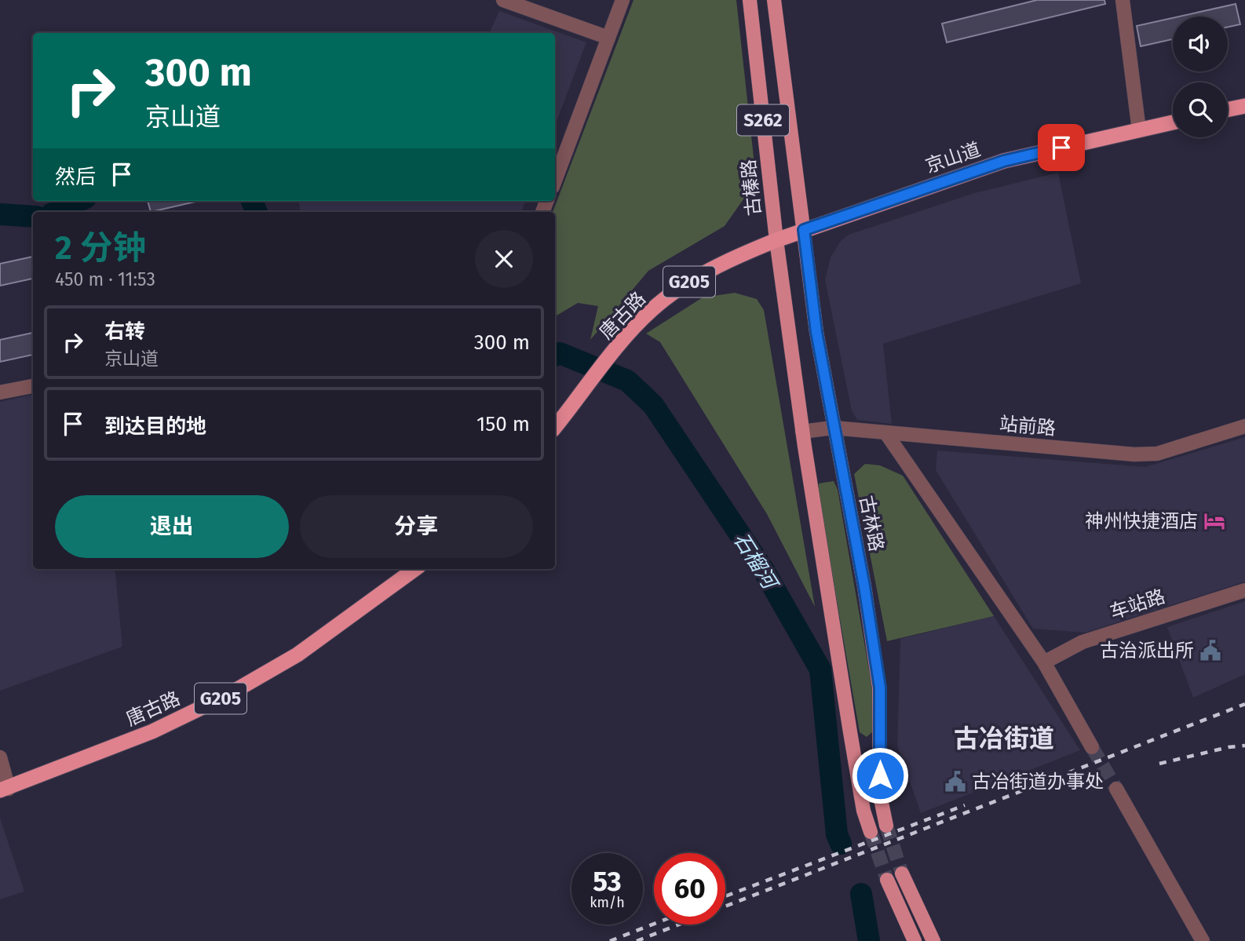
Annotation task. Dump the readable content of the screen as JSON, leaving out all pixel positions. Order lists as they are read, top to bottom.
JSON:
{
  "streets": {
    "highway": ["京山道", "G205", "唐古路"],
    "main road": ["S262", "古榛路", "古林路"],
    "street": ["站前路", "车站路"]
  },
  "crossings": [
    ["S262", "京山道"],
    ["S262", "古榛路"],
    ["S262", "唐古路"],
    ["S262", "站前路"],
    ["S262", "古林路"],
    ["京山道", "唐古路"],
    ["京山道", "古林路"],
    ["古榛路", "唐古路"],
    ["唐古路", "古林路"],
    ["站前路", "古林路"]
  ],
  "districts": ["古冶街道"],
  "water": ["石榴河"],
  "places": {
    "hotel": ["神州快捷酒店"],
    "public building": ["古治派出所", "古冶街道办事处"]
  },
  "page": {
    "turn": ["300 m", "京山道"],
    "then": "然后",
    "heading": ["2 分钟", "450 m · 11:53"],
    "list": [
      {
        "name": "右转",
        "note": "京山道",
        "value": "300 m"
      },
      {
        "name": "到达目的地",
        "value": "150 m"
      }
    ],
    "buttons": ["退出", "分享"],
    "speed": "53 km/h",
    "limit": "60"
  }
}
